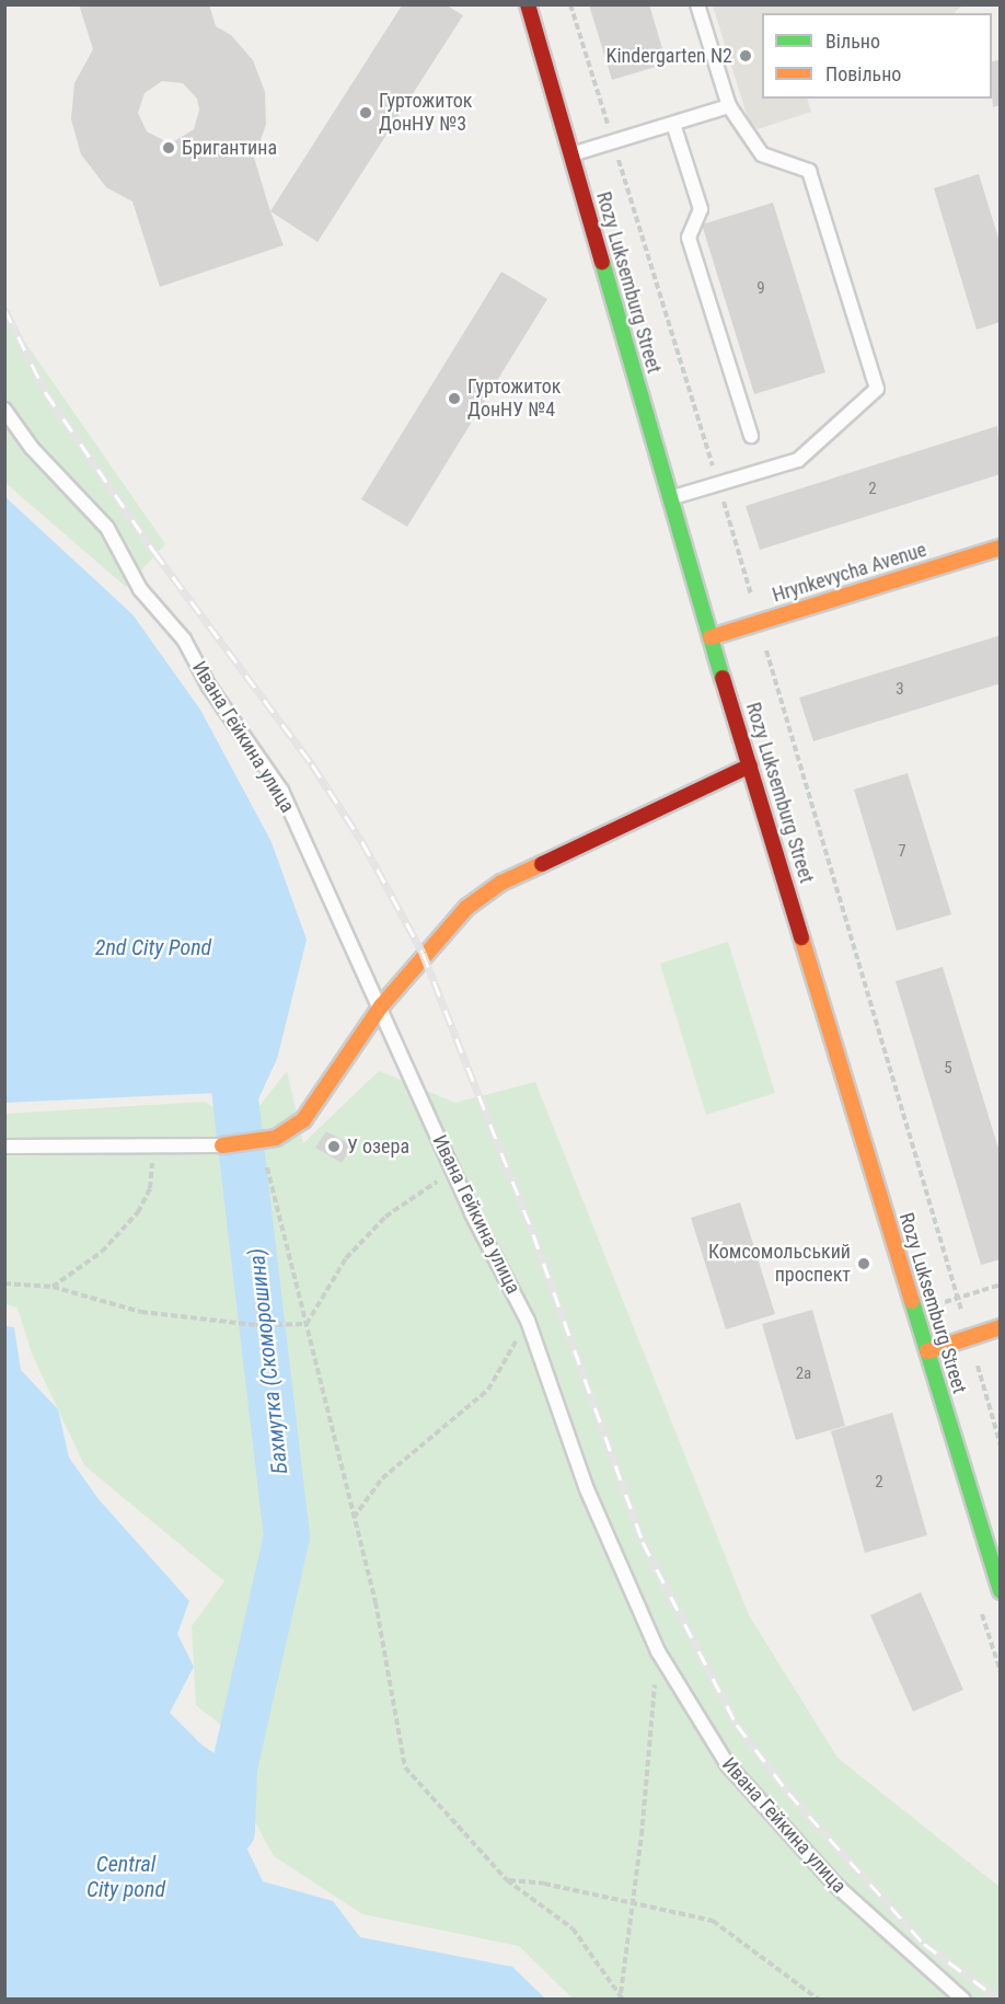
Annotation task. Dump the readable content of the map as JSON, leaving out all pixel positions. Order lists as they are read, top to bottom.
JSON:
{
  "streets": {
    "street": ["Rozy Luksemburg Street", "Hrynkevycha Avenue"],
    "lane": ["Ивана Гейкина улица"]
  },
  "crossings": [
    ["Rozy Luksemburg Street", "Hrynkevycha Avenue"]
  ],
  "water": ["2nd City Pond", "Бахмутка (Скоморошина)", "Central City pond"],
  "places": [
    "Kindergarten N2",
    "Гуртожиток ДонНУ №3",
    "Бригантина",
    "Гуртожиток ДонНУ №4",
    "У озера",
    "Комсомольський проспект"
  ],
  "house_numbers": [
    "9",
    "2",
    "3",
    "7",
    "5",
    "2а",
    "2"
  ],
  "legend": ["Вільно", "Повільно"]
}
